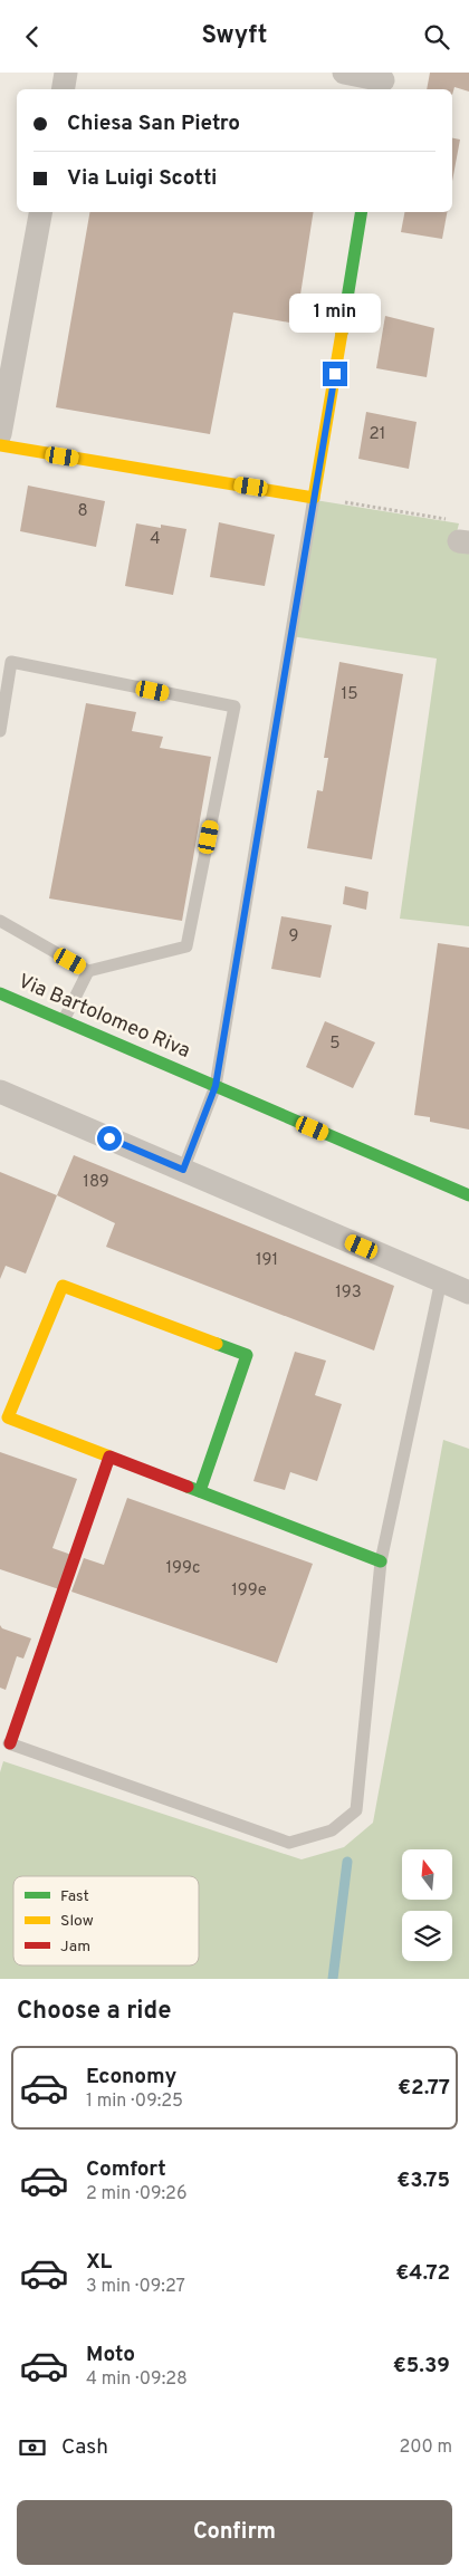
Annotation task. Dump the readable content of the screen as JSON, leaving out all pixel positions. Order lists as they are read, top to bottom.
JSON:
{
  "streets": {
    "street": ["Via Bartolomeo Riva"]
  },
  "house_numbers": [
    "21",
    "8",
    "4",
    "15",
    "9",
    "5",
    "189",
    "191",
    "193",
    "199c",
    "199e"
  ],
  "legend": ["Fast", "Slow", "Jam"],
  "north": "top",
  "page": {
    "header": "Swyft",
    "banner": ["Chiesa San Pietro", "Via Luigi Scotti"],
    "bubble": "1 min",
    "heading": "Choose a ride",
    "list": [
      {
        "name": "Economy",
        "note": "1 min · 09:25",
        "value": "€2.77"
      },
      {
        "name": "Comfort",
        "note": "2 min · 09:26",
        "value": "€3.75"
      },
      {
        "name": "XL",
        "note": "3 min · 09:27",
        "value": "€4.72"
      },
      {
        "name": "Moto",
        "note": "4 min · 09:28",
        "value": "€5.39"
      }
    ],
    "pay": ["Cash", "200 m"],
    "buttons": "Confirm"
  }
}
